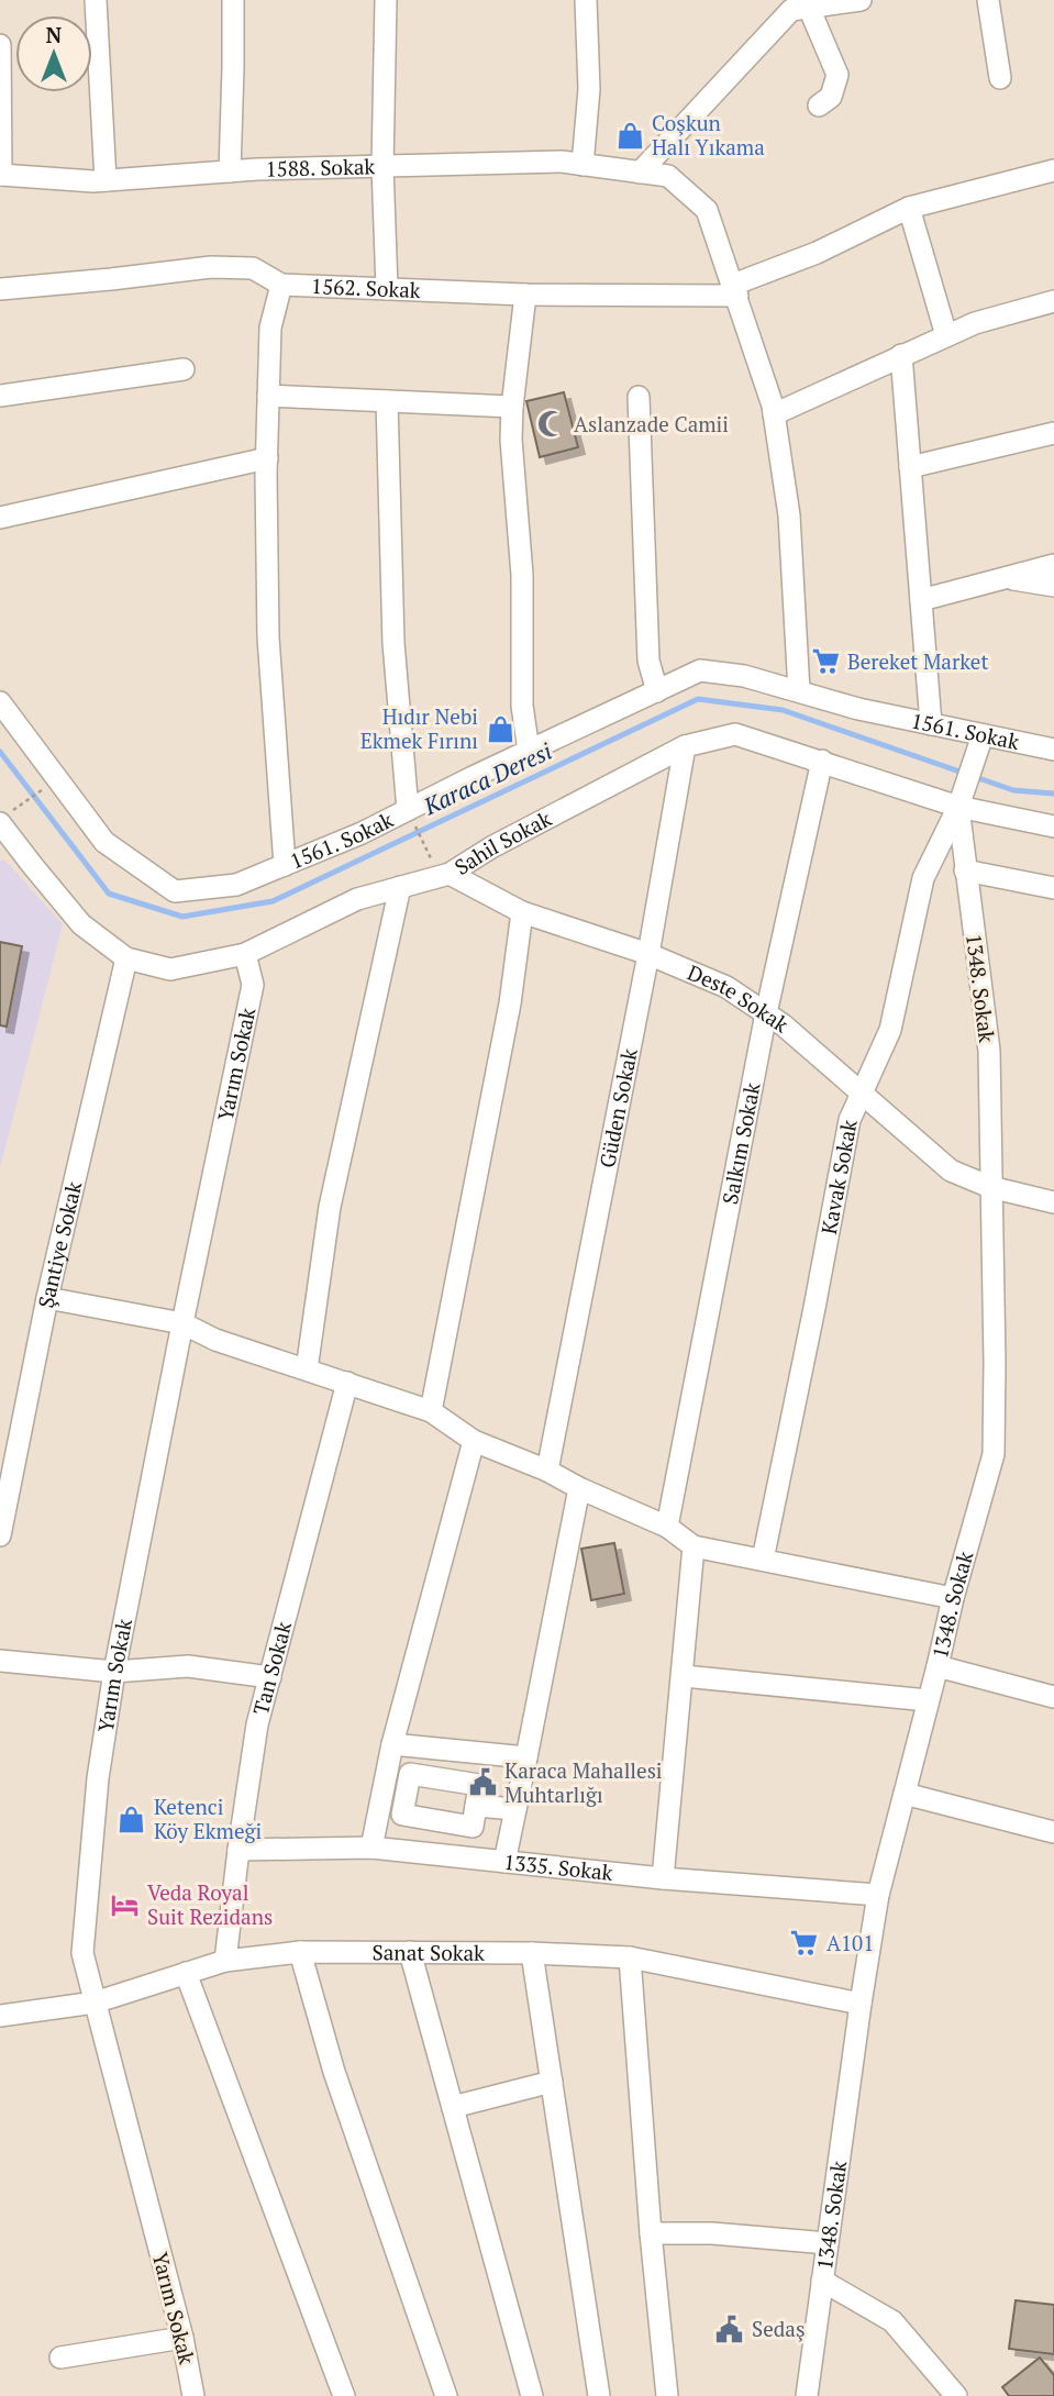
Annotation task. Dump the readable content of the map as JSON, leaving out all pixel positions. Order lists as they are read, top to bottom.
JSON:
{
  "streets": {
    "street": [
      "1588. Sokak",
      "1562. Sokak",
      "1561. Sokak",
      "Sahil Sokak",
      "1348. Sokak",
      "Deste Sokak",
      "Yarım Sokak",
      "Güden Sokak",
      "Salkım Sokak",
      "Kavak Sokak",
      "Şantiye Sokak",
      "Tan Sokak",
      "1335. Sokak",
      "Sanat Sokak"
    ]
  },
  "crossings": [
    ["1588. Sokak", "1562. Sokak"],
    ["1588. Sokak", "1561. Sokak"],
    ["1561. Sokak", "Kavak Sokak"],
    ["Sahil Sokak", "1348. Sokak"],
    ["Sahil Sokak", "Deste Sokak"],
    ["Sahil Sokak", "Yarım Sokak"],
    ["Sahil Sokak", "Güden Sokak"],
    ["Sahil Sokak", "Salkım Sokak"],
    ["Sahil Sokak", "Kavak Sokak"],
    ["Sahil Sokak", "Şantiye Sokak"],
    ["1348. Sokak", "Deste Sokak"],
    ["1348. Sokak", "Kavak Sokak"],
    ["1348. Sokak", "1335. Sokak"],
    ["1348. Sokak", "Sanat Sokak"],
    ["Deste Sokak", "Güden Sokak"],
    ["Deste Sokak", "Salkım Sokak"],
    ["Deste Sokak", "Kavak Sokak"],
    ["Yarım Sokak", "Sanat Sokak"],
    ["Tan Sokak", "1335. Sokak"],
    ["Tan Sokak", "Sanat Sokak"]
  ],
  "water": ["Karaca Deresi"],
  "places": {
    "shop": ["Coşkun Halı Yıkama", "Hıdır Nebi Ekmek Fırını", "Ketenci Köy Ekmeği"],
    "mosque": ["Aslanzade Camii"],
    "supermarket": ["Bereket Market", "A101"],
    "public building": ["Karaca Mahallesi Muhtarlığı", "Sedaş"],
    "hotel": ["Veda Royal Suit Rezidans"]
  },
  "north": "top"
}
